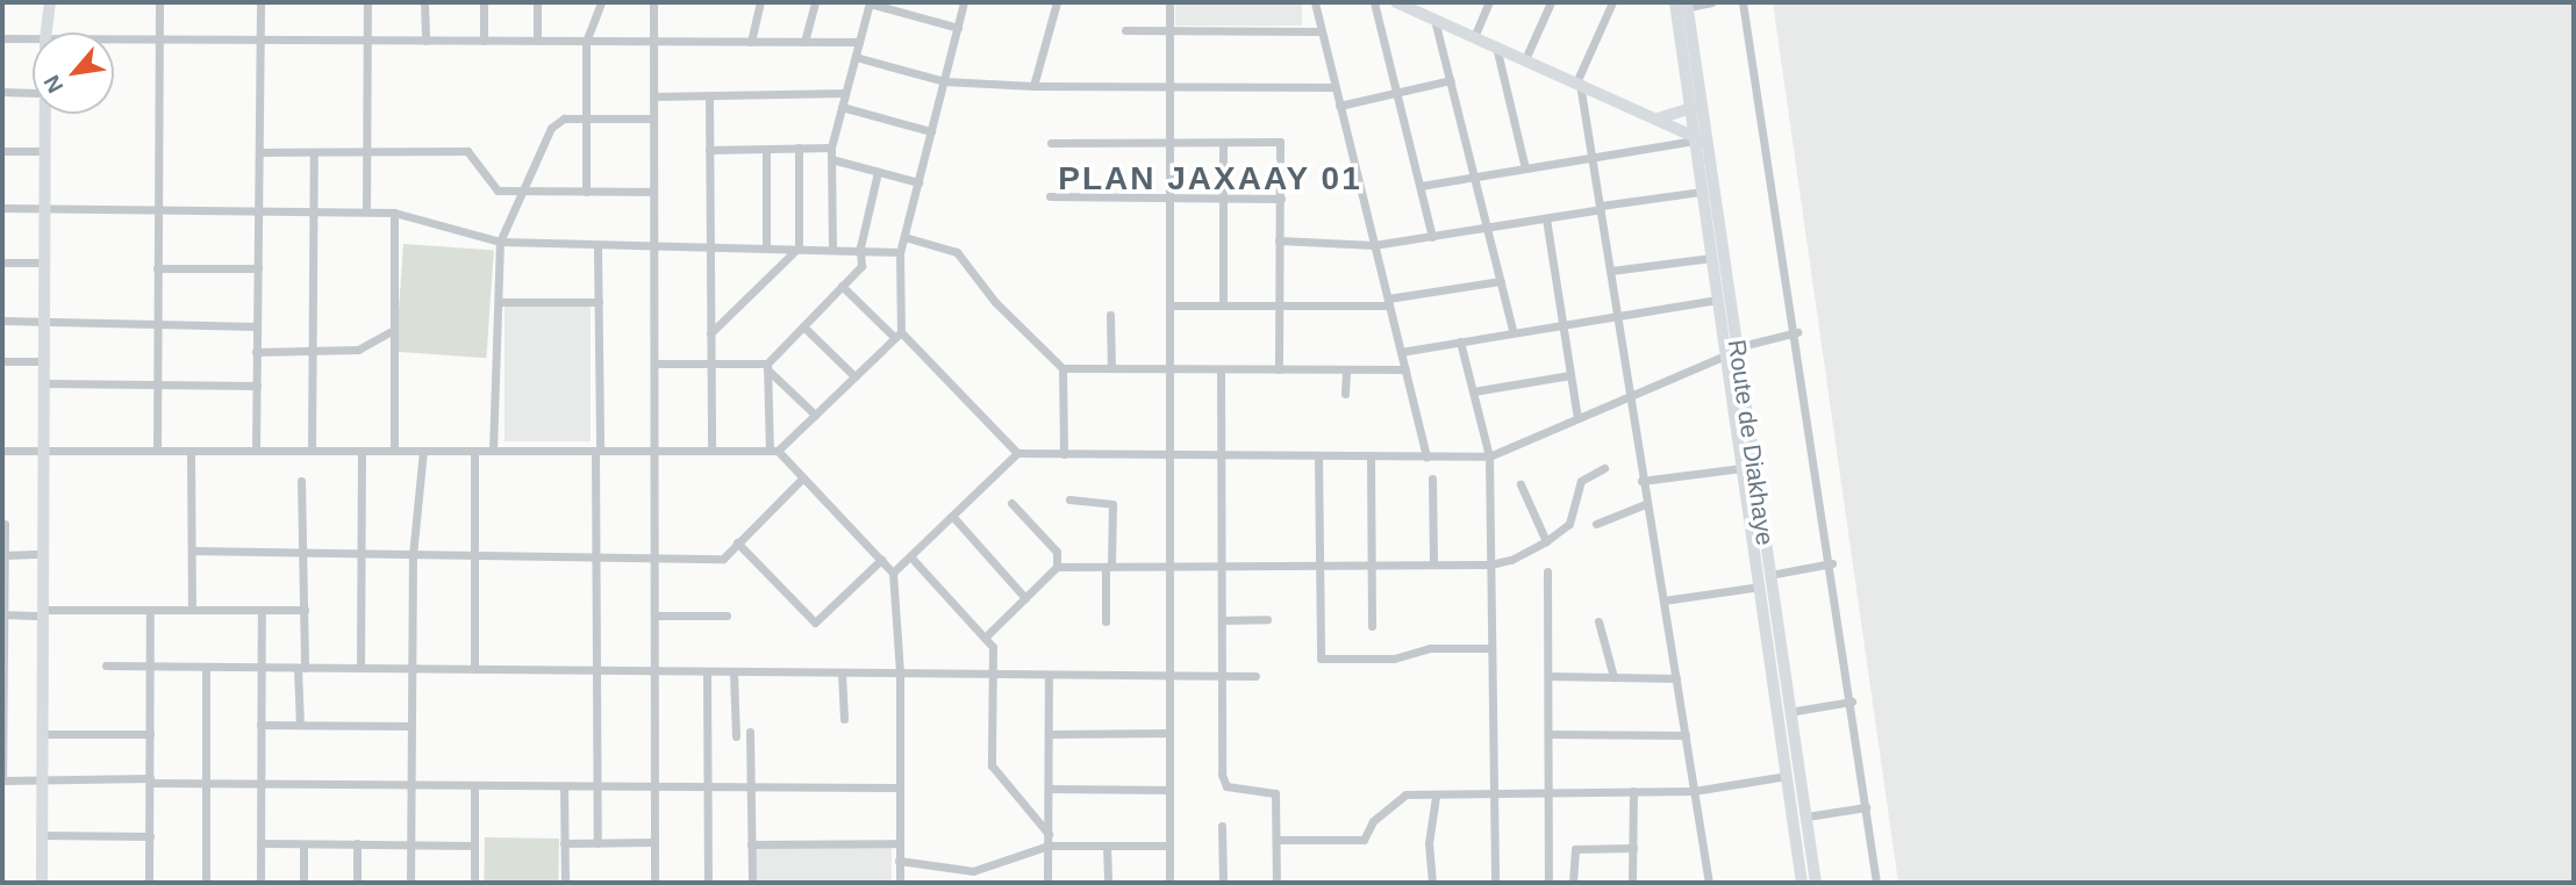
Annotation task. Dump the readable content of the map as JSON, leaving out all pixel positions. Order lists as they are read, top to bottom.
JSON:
{
  "streets": {
    "main road": ["Route de Diakhaye"]
  },
  "districts": ["PLAN JAXAAY 01"],
  "north": "bottom left"
}
